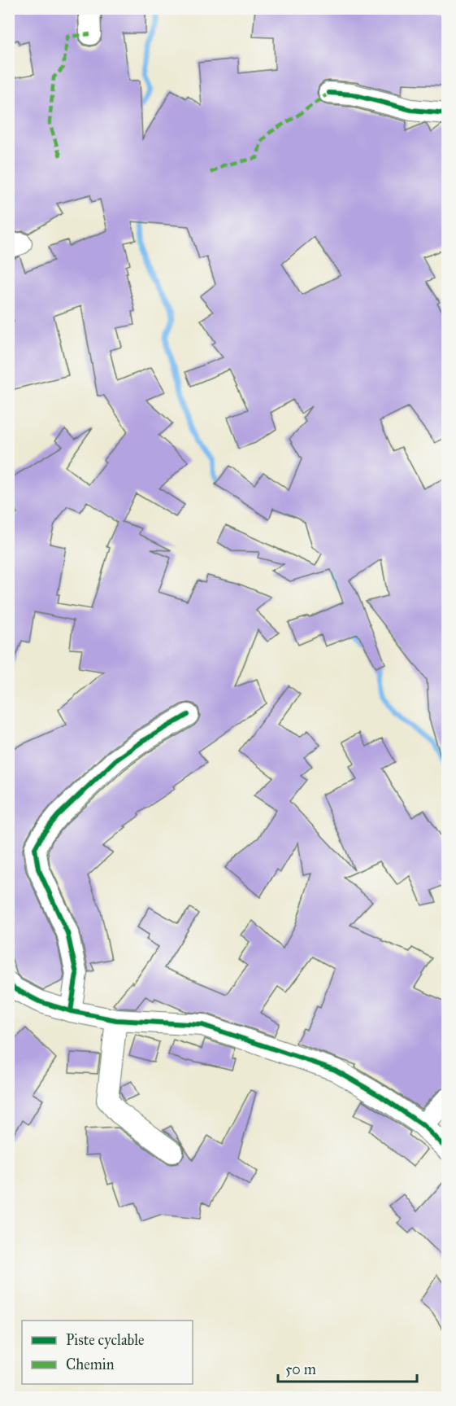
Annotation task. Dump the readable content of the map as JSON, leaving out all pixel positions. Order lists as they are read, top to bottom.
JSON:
{
  "legend": ["Piste cyclable", "Chemin"],
  "scale_bar": "50 m"
}
